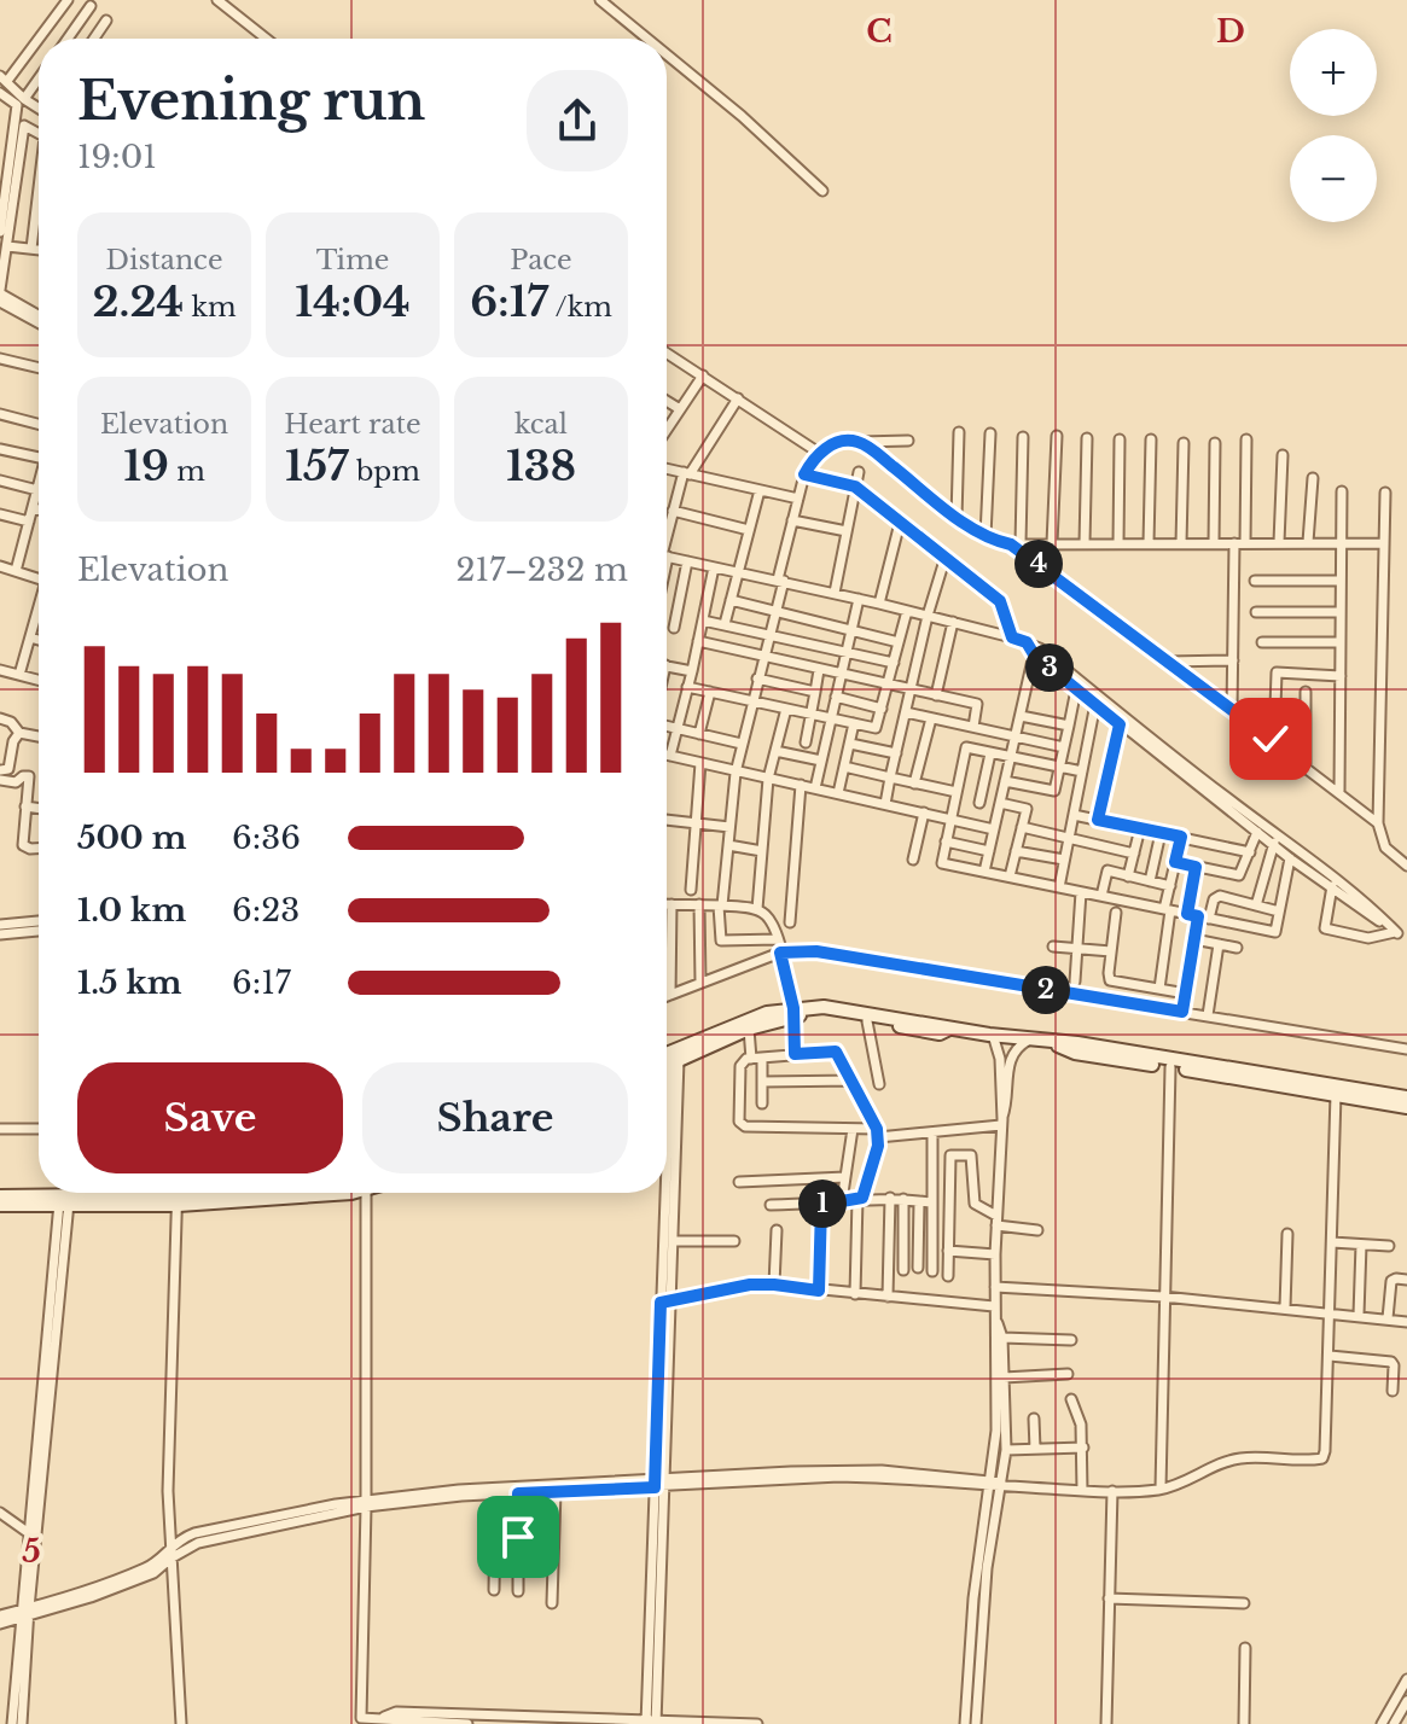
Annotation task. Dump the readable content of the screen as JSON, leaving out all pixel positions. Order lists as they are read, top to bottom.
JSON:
{
  "page": {
    "map_buttons": ["+", "−"],
    "heading": ["Evening run", "19:01"],
    "stats": [
      ["Distance", "2.24 km"],
      ["Time", "14:04"],
      ["Pace", "6:17 /km"],
      ["Elevation", "19 m"],
      ["Heart rate", "157 bpm"],
      ["kcal", "138"]
    ],
    "chart": ["Elevation", "217–232 m"],
    "pins": [
      "4",
      "3",
      "2",
      "1"
    ],
    "list": [
      {
        "name": "500 m",
        "note": "6:36"
      },
      {
        "name": "1.0 km",
        "note": "6:23"
      },
      {
        "name": "1.5 km",
        "note": "6:17"
      }
    ],
    "buttons": ["Save", "Share"]
  },
  "grid": {
    "columns": ["C", "D"],
    "rows": ["5"]
  }
}
